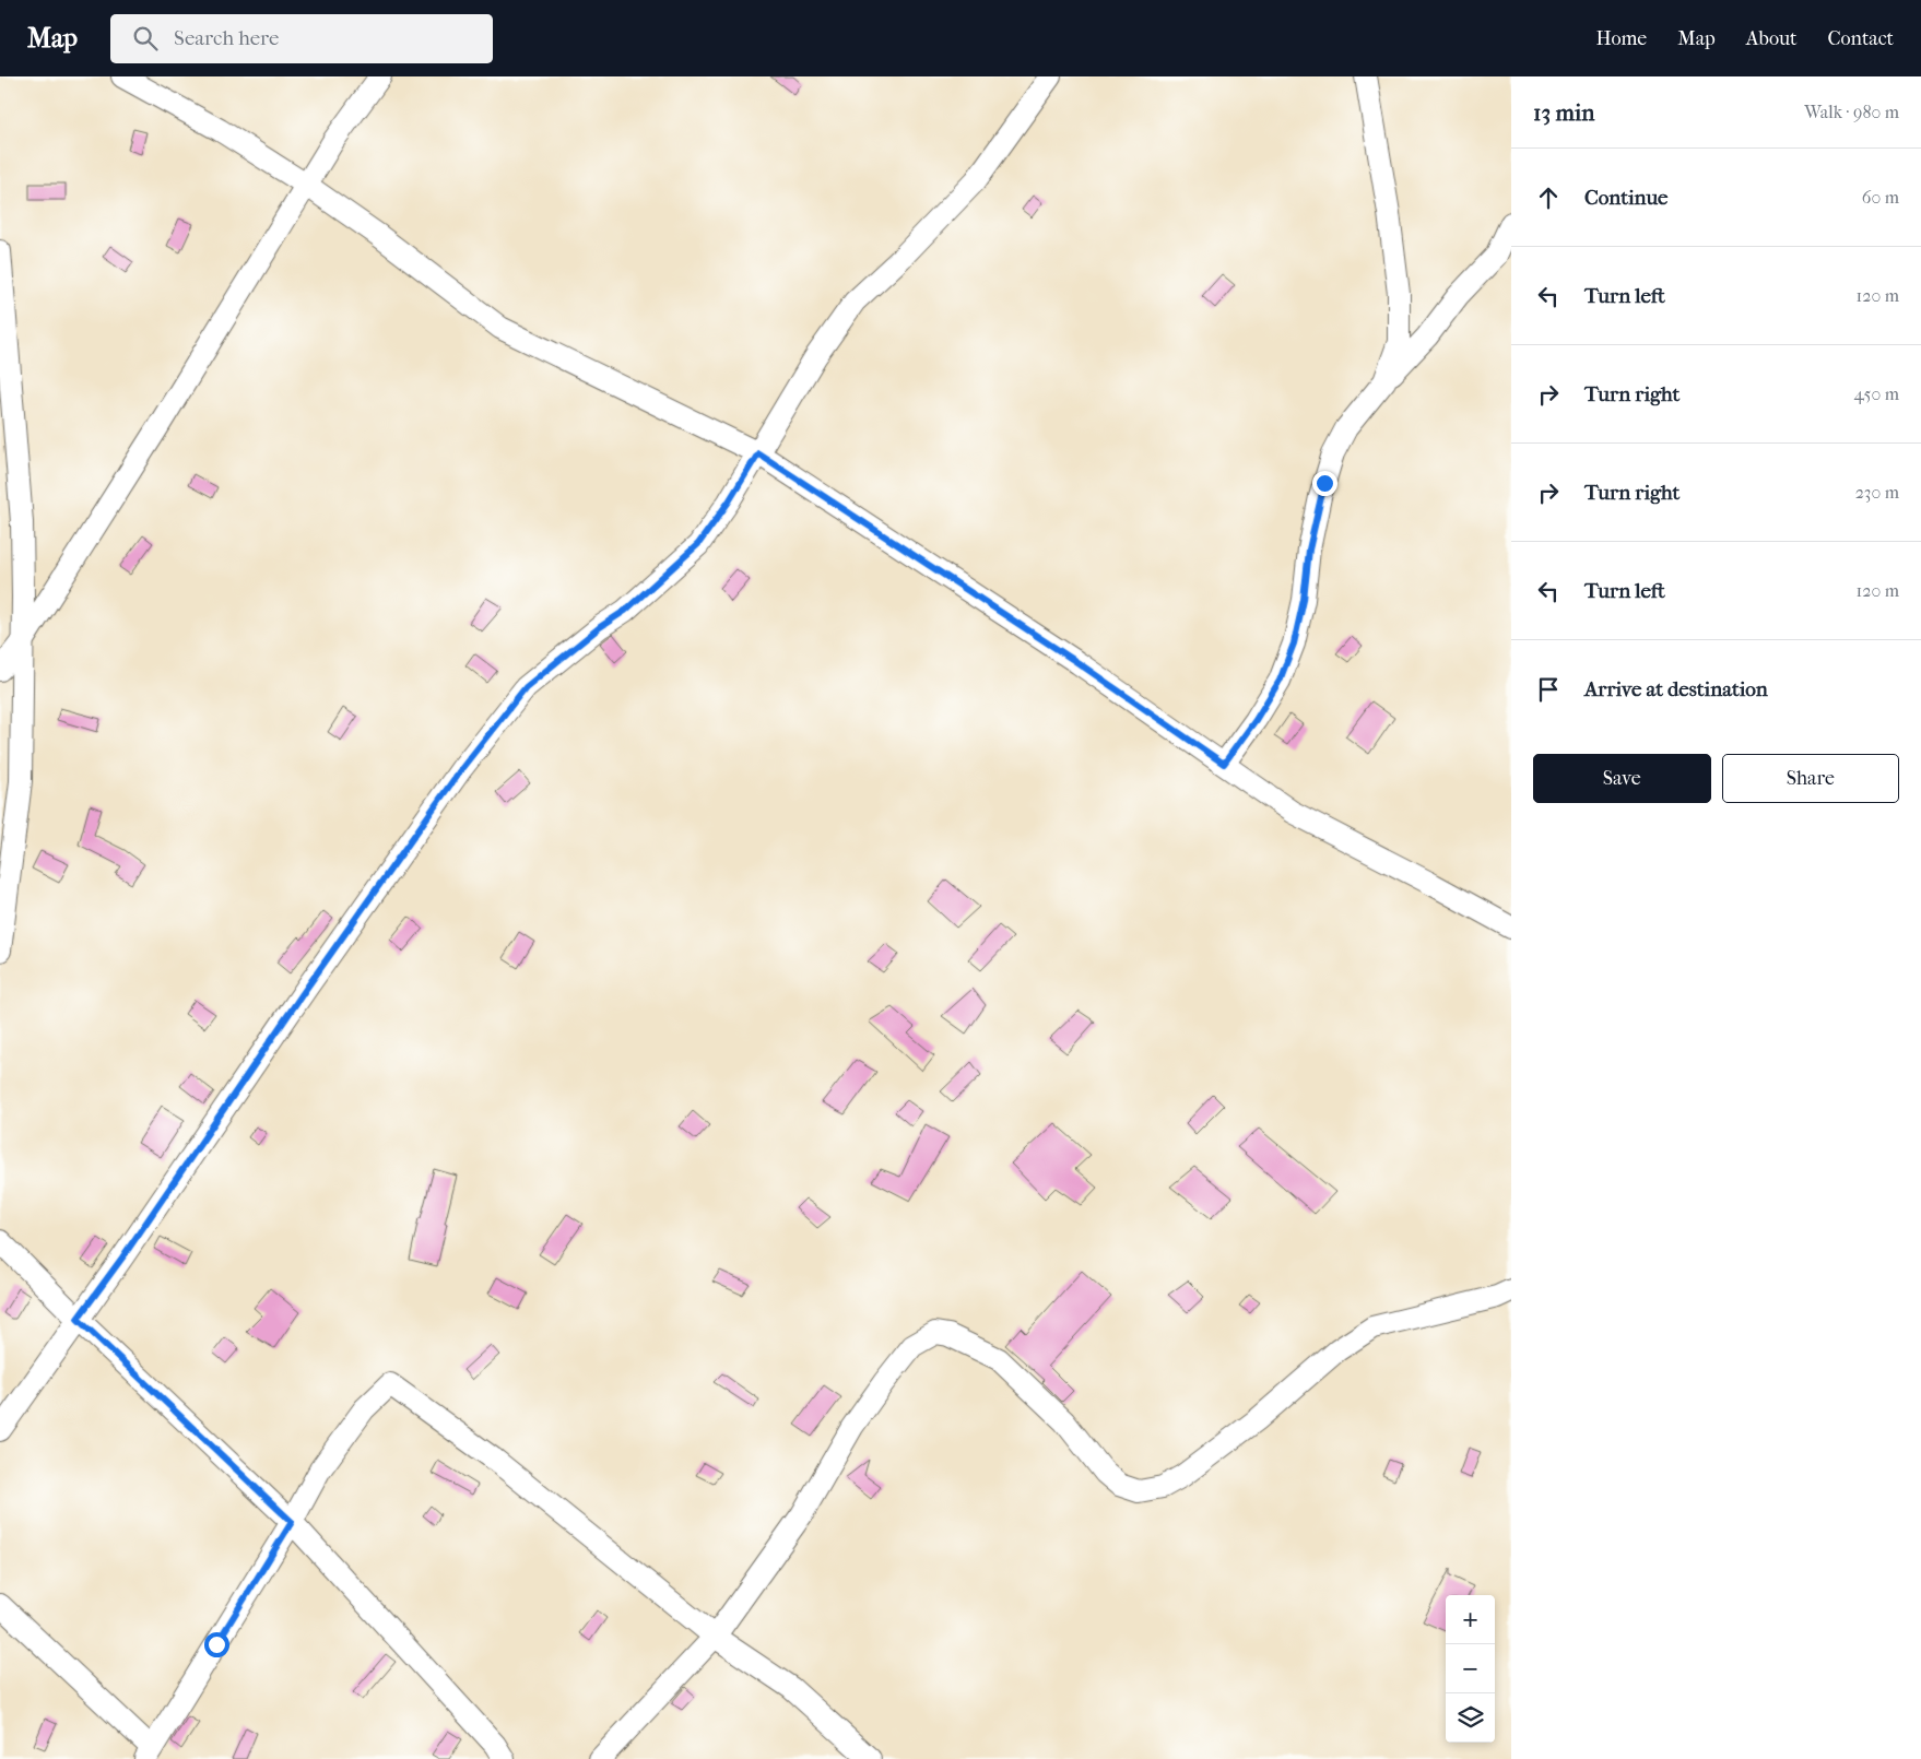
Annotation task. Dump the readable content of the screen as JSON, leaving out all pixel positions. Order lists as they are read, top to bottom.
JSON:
{
  "page": {
    "header": "Map",
    "search": "Search here",
    "nav": [
      "Home",
      "Map",
      "About",
      "Contact"
    ],
    "heading": ["13 min", "Walk · 980 m"],
    "list": [
      ["Continue", "60 m"],
      ["Turn left", "120 m"],
      ["Turn right", "450 m"],
      ["Turn right", "230 m"],
      ["Turn left", "120 m"],
      "Arrive at destination"
    ],
    "buttons": ["Save", "Share"],
    "map_buttons": ["+", "−"]
  }
}
